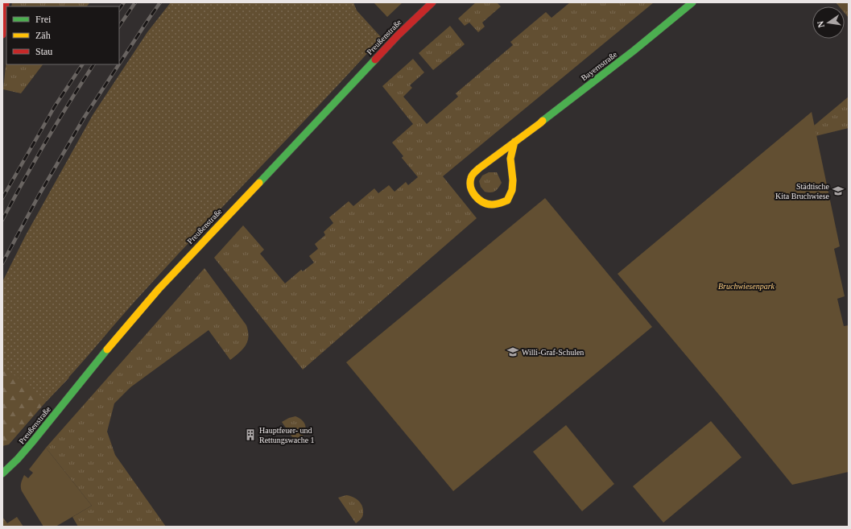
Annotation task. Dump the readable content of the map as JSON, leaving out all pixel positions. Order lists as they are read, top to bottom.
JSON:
{
  "streets": {
    "street": ["Preußenstraße", "Bayernstraße"]
  },
  "parks": ["Bruchwiesenpark"],
  "places": {
    "school or university": ["Städtische Kita Bruchwiese", "Willi-Graf-Schulen"],
    "building": ["Hauptfeuer- und Rettungswache 1"]
  },
  "legend": ["Frei", "Zäh", "Stau"],
  "north": "left"
}
